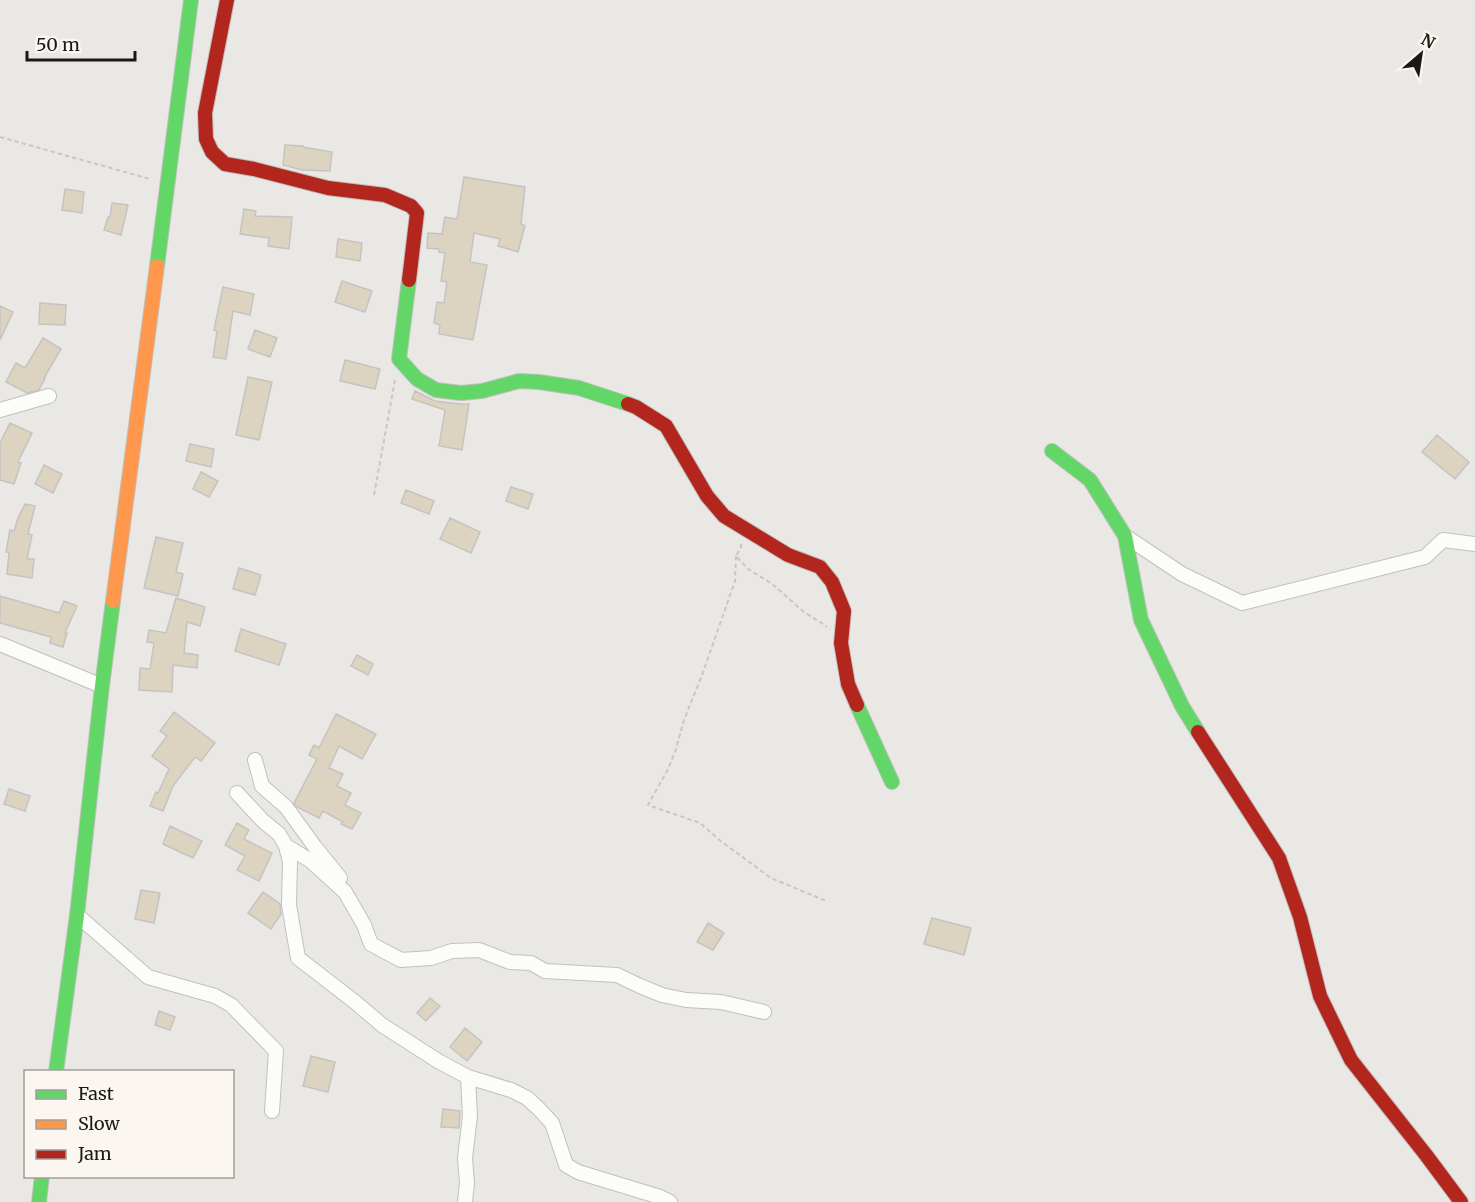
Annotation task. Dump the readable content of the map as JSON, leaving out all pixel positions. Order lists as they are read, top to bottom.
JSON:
{
  "legend": ["Fast", "Slow", "Jam"],
  "scale_bar": "50 m",
  "north": "top right"
}
